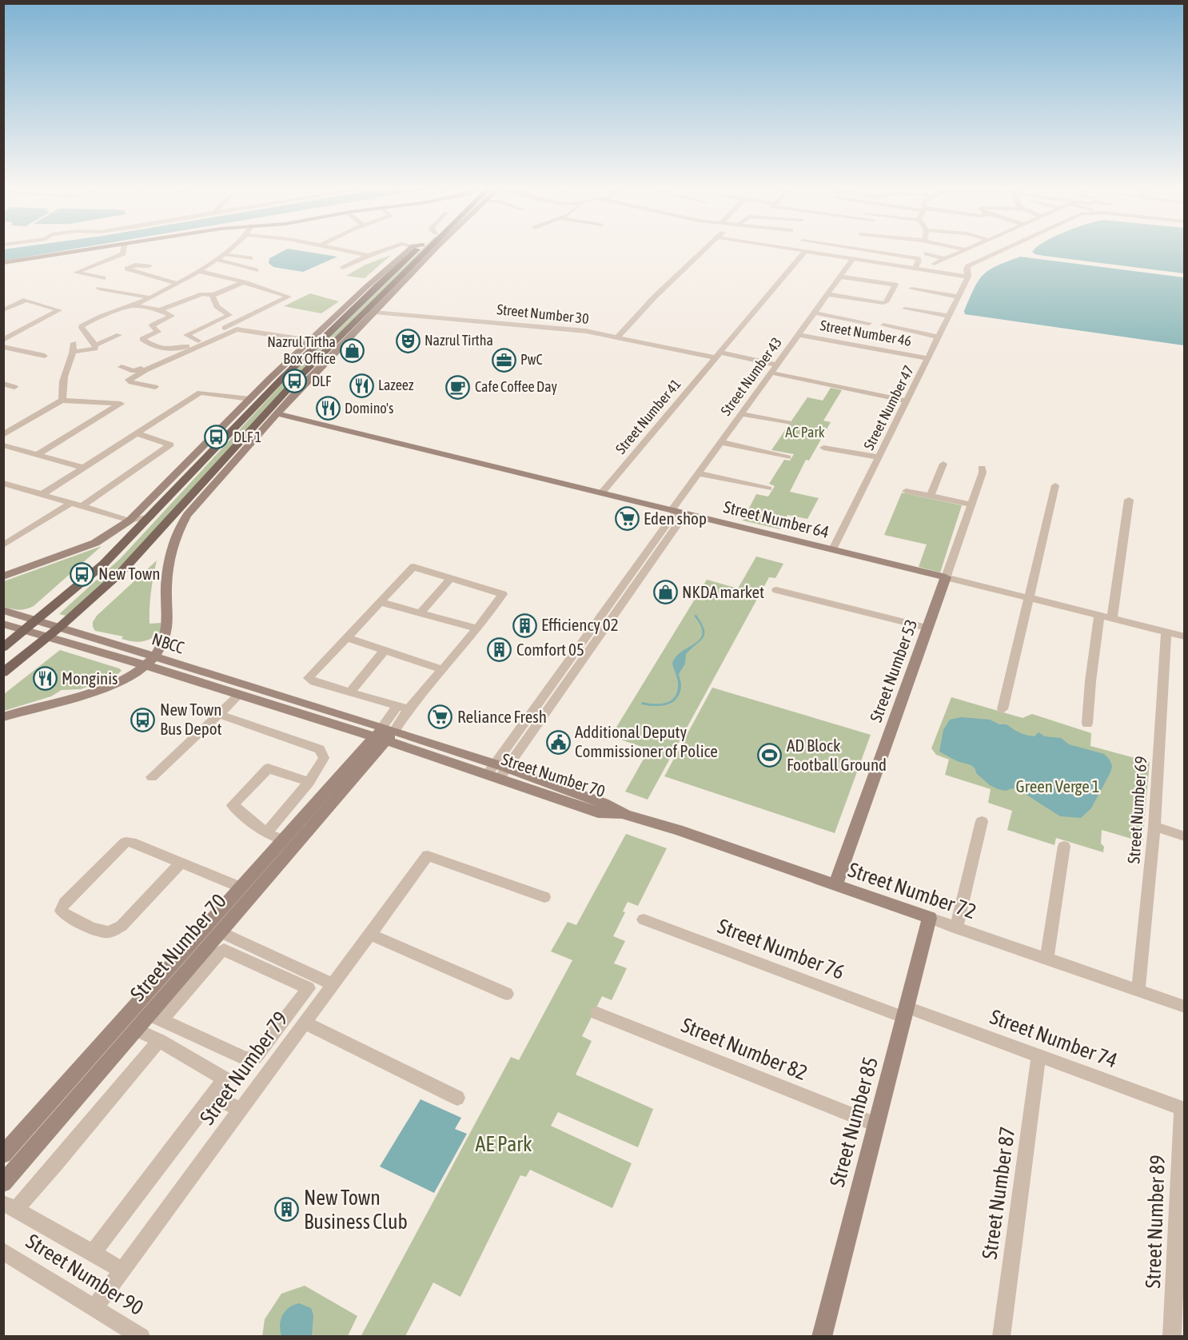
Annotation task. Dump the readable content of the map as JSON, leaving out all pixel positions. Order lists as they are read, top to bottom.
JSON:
{
  "streets": {
    "street": [
      "Street Number 30",
      "Street Number 46",
      "Street Number 43",
      "Street Number 47",
      "Street Number 41",
      "Street Number 64",
      "NBCC",
      "Street Number 53",
      "Street Number 70",
      "Street Number 69",
      "Street Number 72",
      "Street Number 76",
      "Street Number 74",
      "Street Number 82",
      "Street Number 79",
      "Street Number 85",
      "Street Number 87",
      "Street Number 89",
      "Street Number 90"
    ]
  },
  "crossings": [
    ["Street Number 30", "Street Number 43"],
    ["Street Number 30", "Street Number 41"],
    ["Street Number 46", "Street Number 43"],
    ["Street Number 46", "Street Number 47"],
    ["Street Number 43", "Street Number 64"],
    ["Street Number 43", "Street Number 70"],
    ["Street Number 47", "Street Number 64"],
    ["Street Number 41", "Street Number 64"],
    ["Street Number 64", "Street Number 53"],
    ["Street Number 64", "Street Number 69"],
    ["NBCC", "Street Number 70"],
    ["Street Number 53", "Street Number 72"],
    ["Street Number 70", "Street Number 72"],
    ["Street Number 69", "Street Number 72"],
    ["Street Number 72", "Street Number 85"],
    ["Street Number 76", "Street Number 74"],
    ["Street Number 76", "Street Number 85"],
    ["Street Number 74", "Street Number 85"],
    ["Street Number 74", "Street Number 87"],
    ["Street Number 74", "Street Number 89"],
    ["Street Number 82", "Street Number 85"],
    ["Street Number 79", "Street Number 90"]
  ],
  "parks": ["AC Park", "Green Verge 1", "AE Park"],
  "places": {
    "theatre": ["Nazrul Tirtha"],
    "shop": ["Nazrul Tirtha Box Office", "NKDA market"],
    "office": ["PwC"],
    "bus stop": [
      "DLF",
      "DLF 1",
      "New Town",
      "New Town Bus Depot"
    ],
    "restaurant": ["Lazeez", "Domino's", "Monginis"],
    "cafe": ["Cafe Coffee Day"],
    "supermarket": ["Eden shop", "Reliance Fresh"],
    "building": ["Efficiency 02", "Comfort 05", "New Town Business Club"],
    "public building": ["Additional Deputy Commissioner of Police"],
    "sports": ["AD Block Football Ground"]
  }
}
